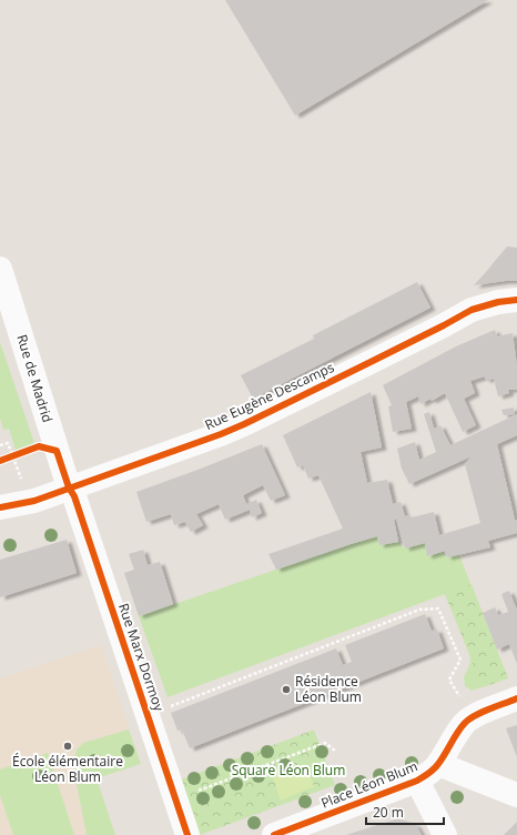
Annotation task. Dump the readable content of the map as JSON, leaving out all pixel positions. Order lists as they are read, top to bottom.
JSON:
{
  "streets": {
    "street": [
      "Rue de Madrid",
      "Rue Eugène Descamps",
      "Rue Marx Dormoy",
      "Place Léon Blum"
    ]
  },
  "crossings": [
    ["Rue de Madrid", "Rue Eugène Descamps"],
    ["Rue de Madrid", "Rue Marx Dormoy"],
    ["Rue Eugène Descamps", "Rue Marx Dormoy"]
  ],
  "parks": ["Square Léon Blum"],
  "places": ["Résidence Léon Blum", "École élémentaire Léon Blum"],
  "scale_bar": "20 m"
}
